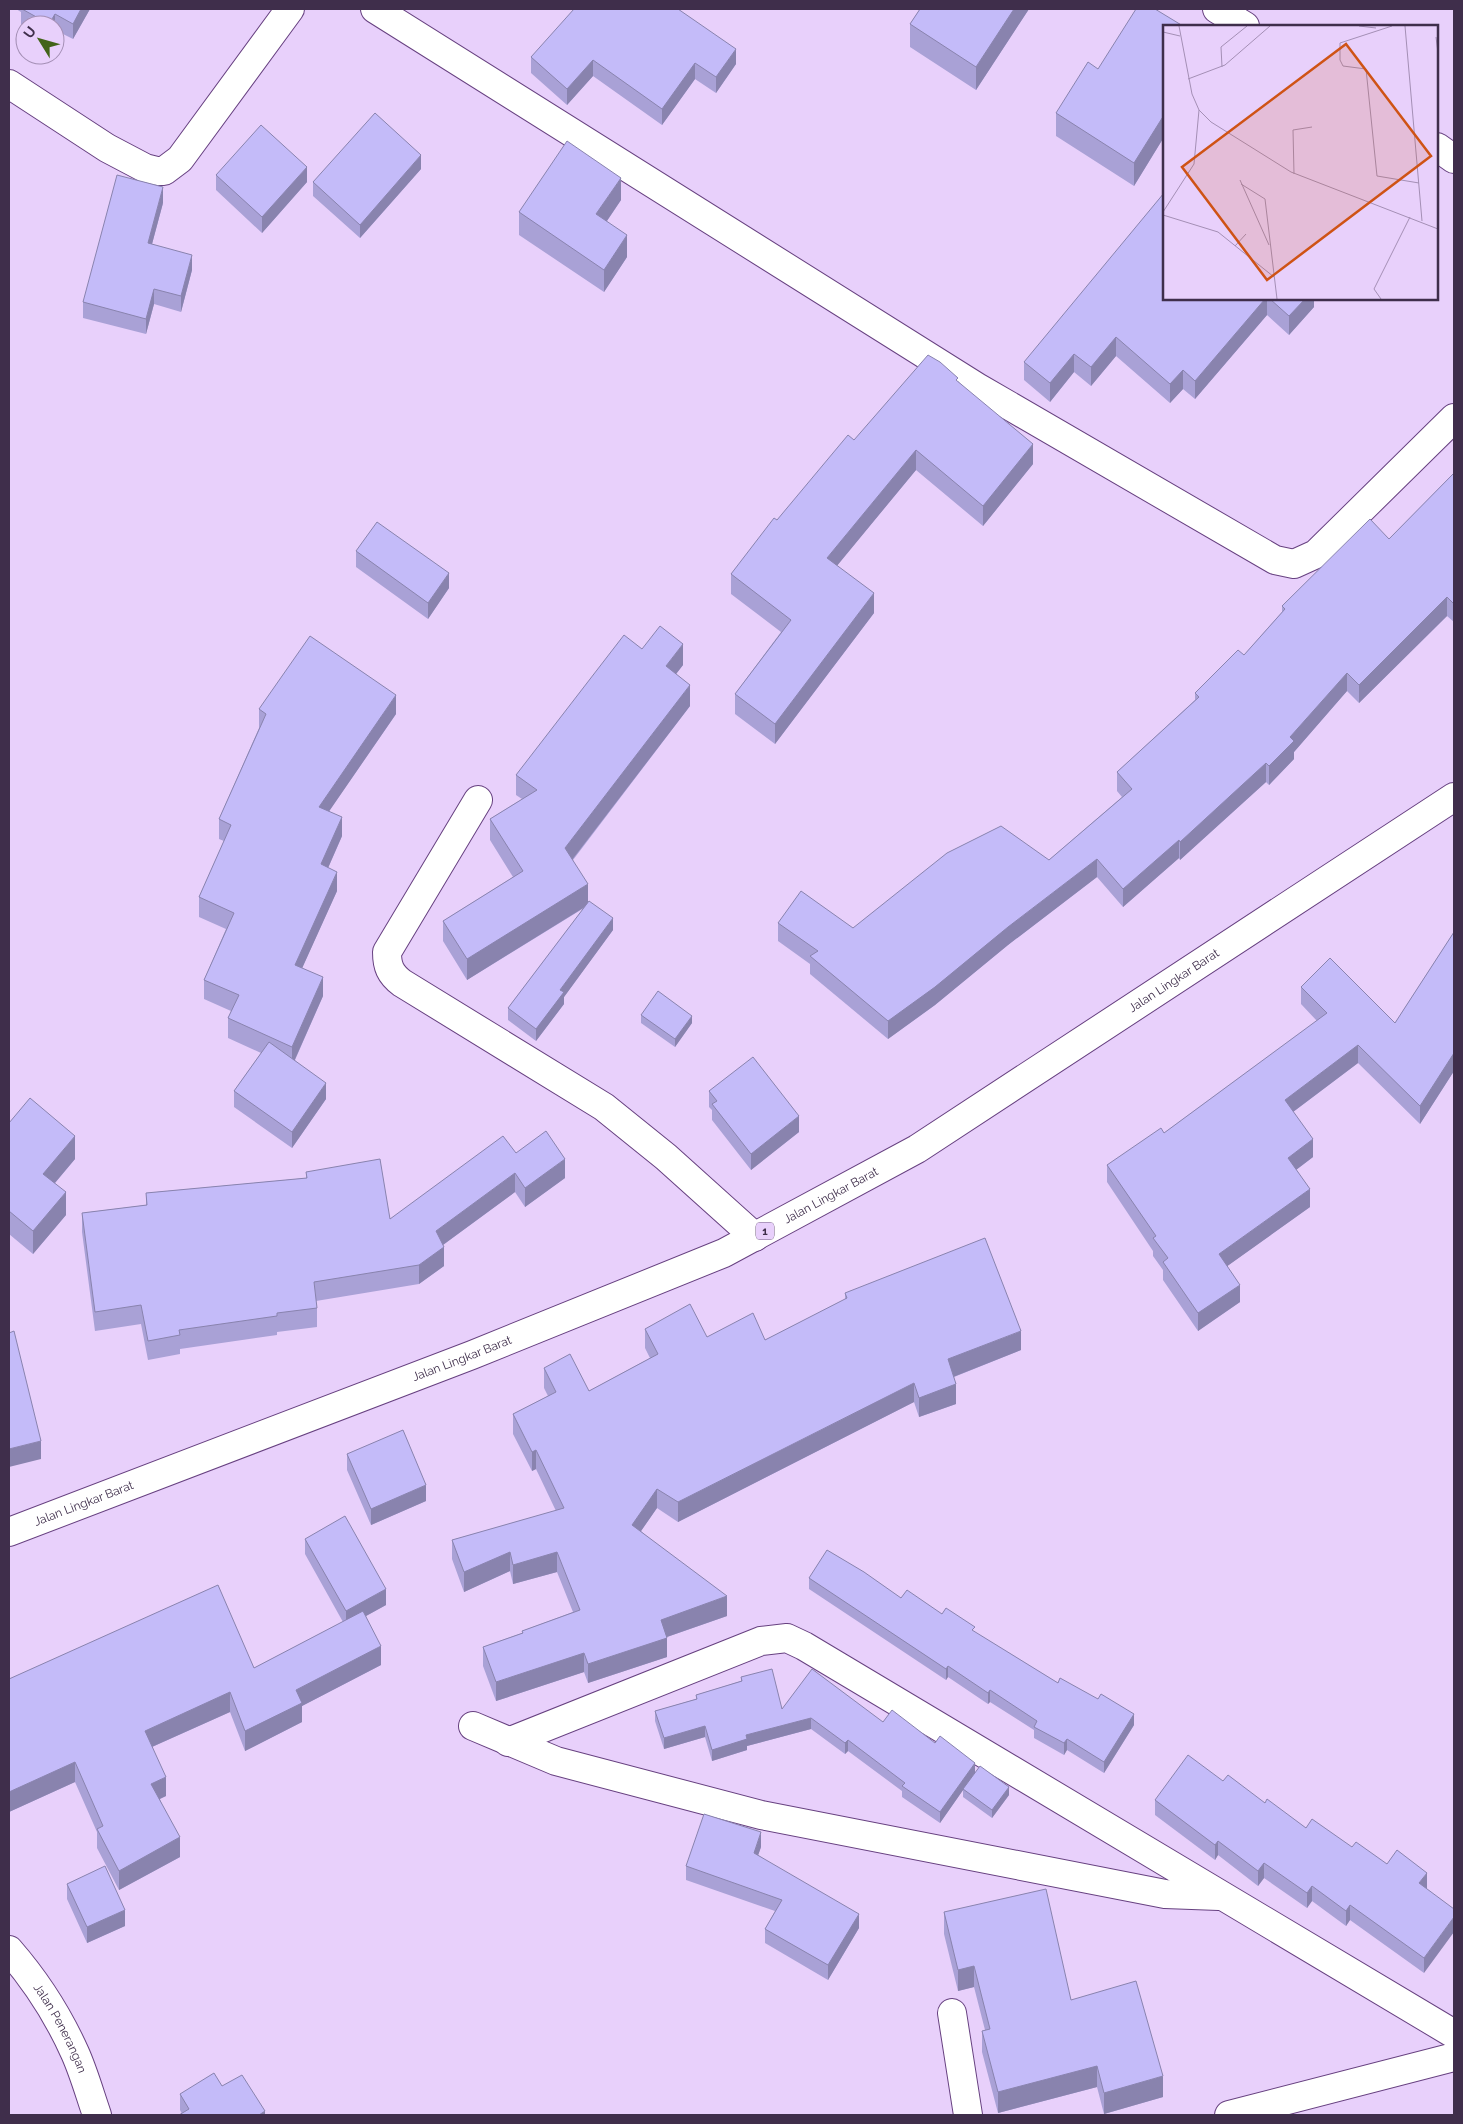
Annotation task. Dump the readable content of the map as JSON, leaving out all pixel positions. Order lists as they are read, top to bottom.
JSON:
{
  "streets": {
    "main road": ["Jalan Lingkar Barat", "1", "Jalan Penerangan"]
  },
  "north": "top left"
}
